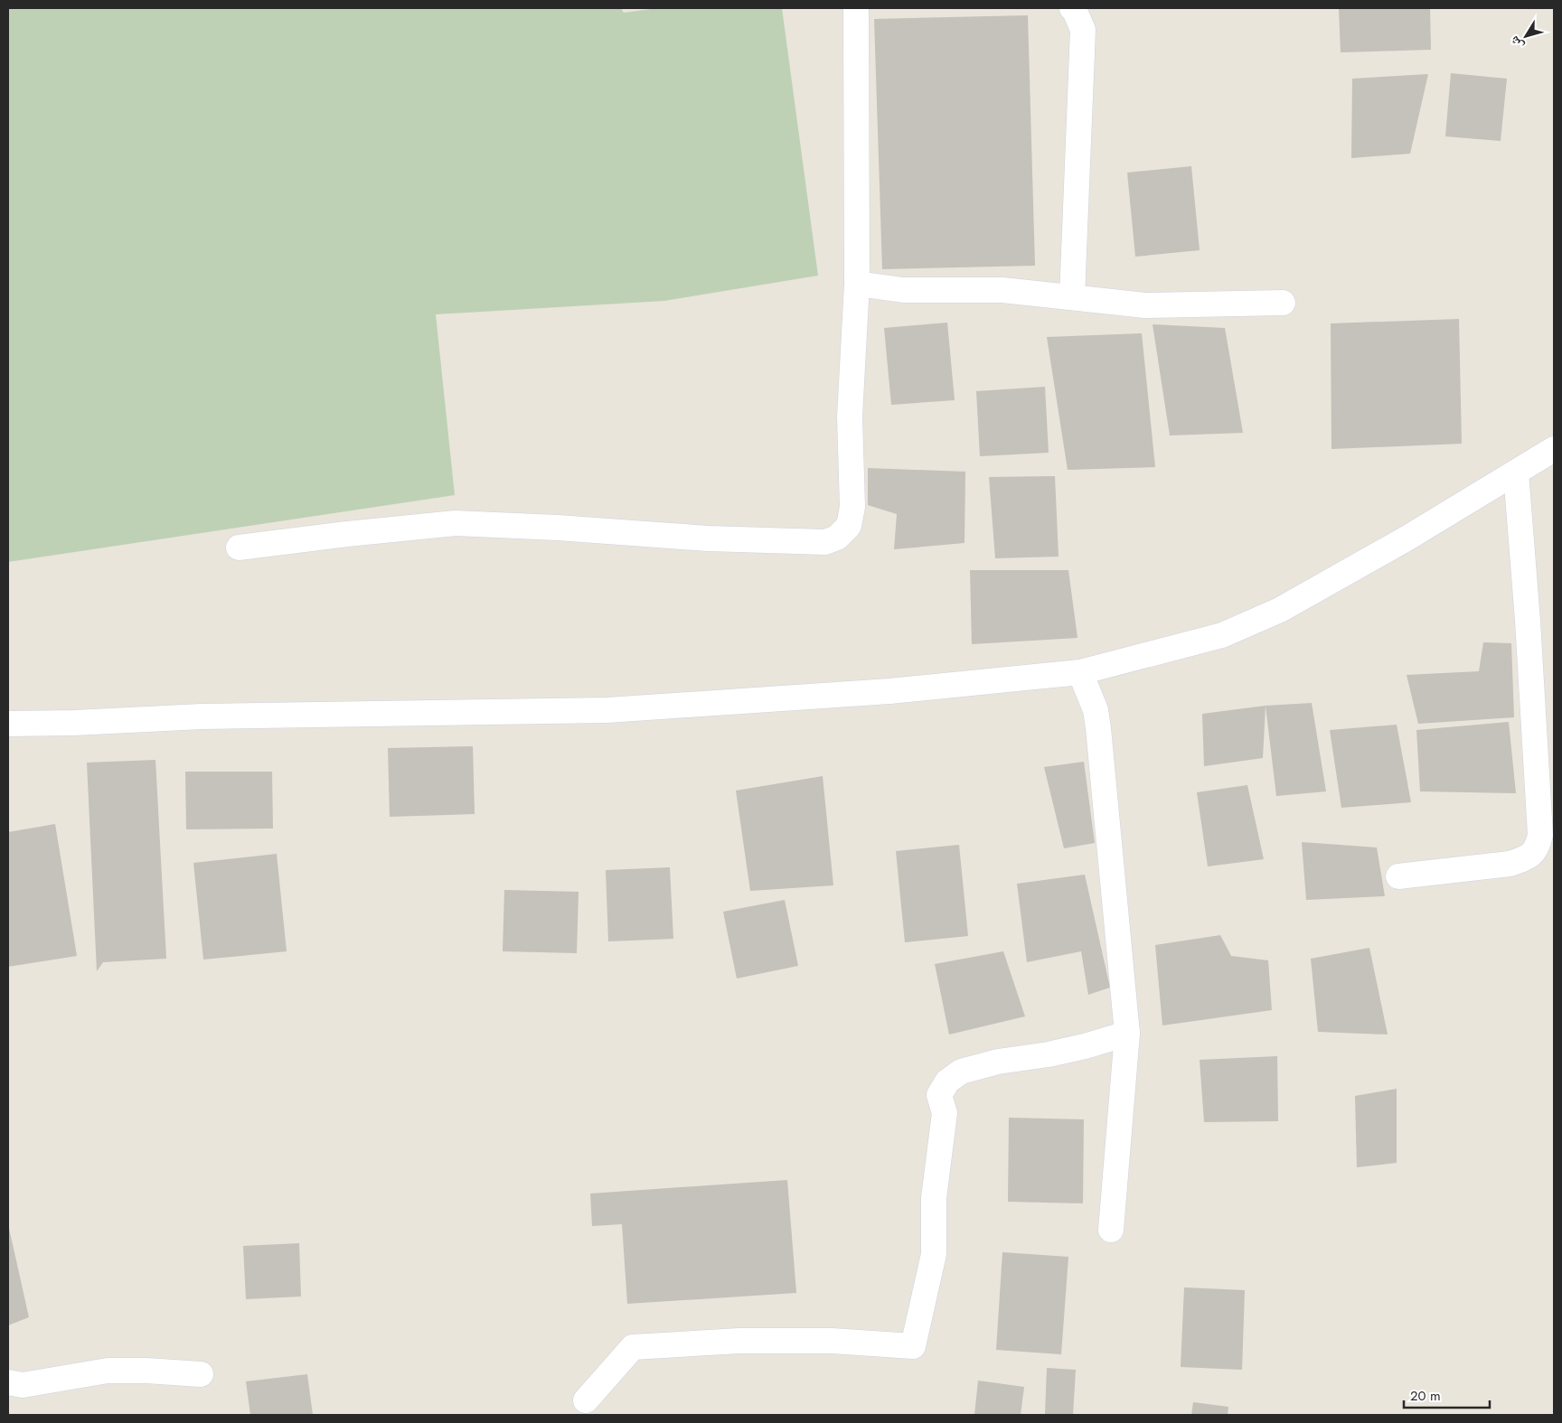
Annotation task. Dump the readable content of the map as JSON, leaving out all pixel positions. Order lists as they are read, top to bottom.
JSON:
{
  "scale_bar": "20 m",
  "north": "bottom left"
}
